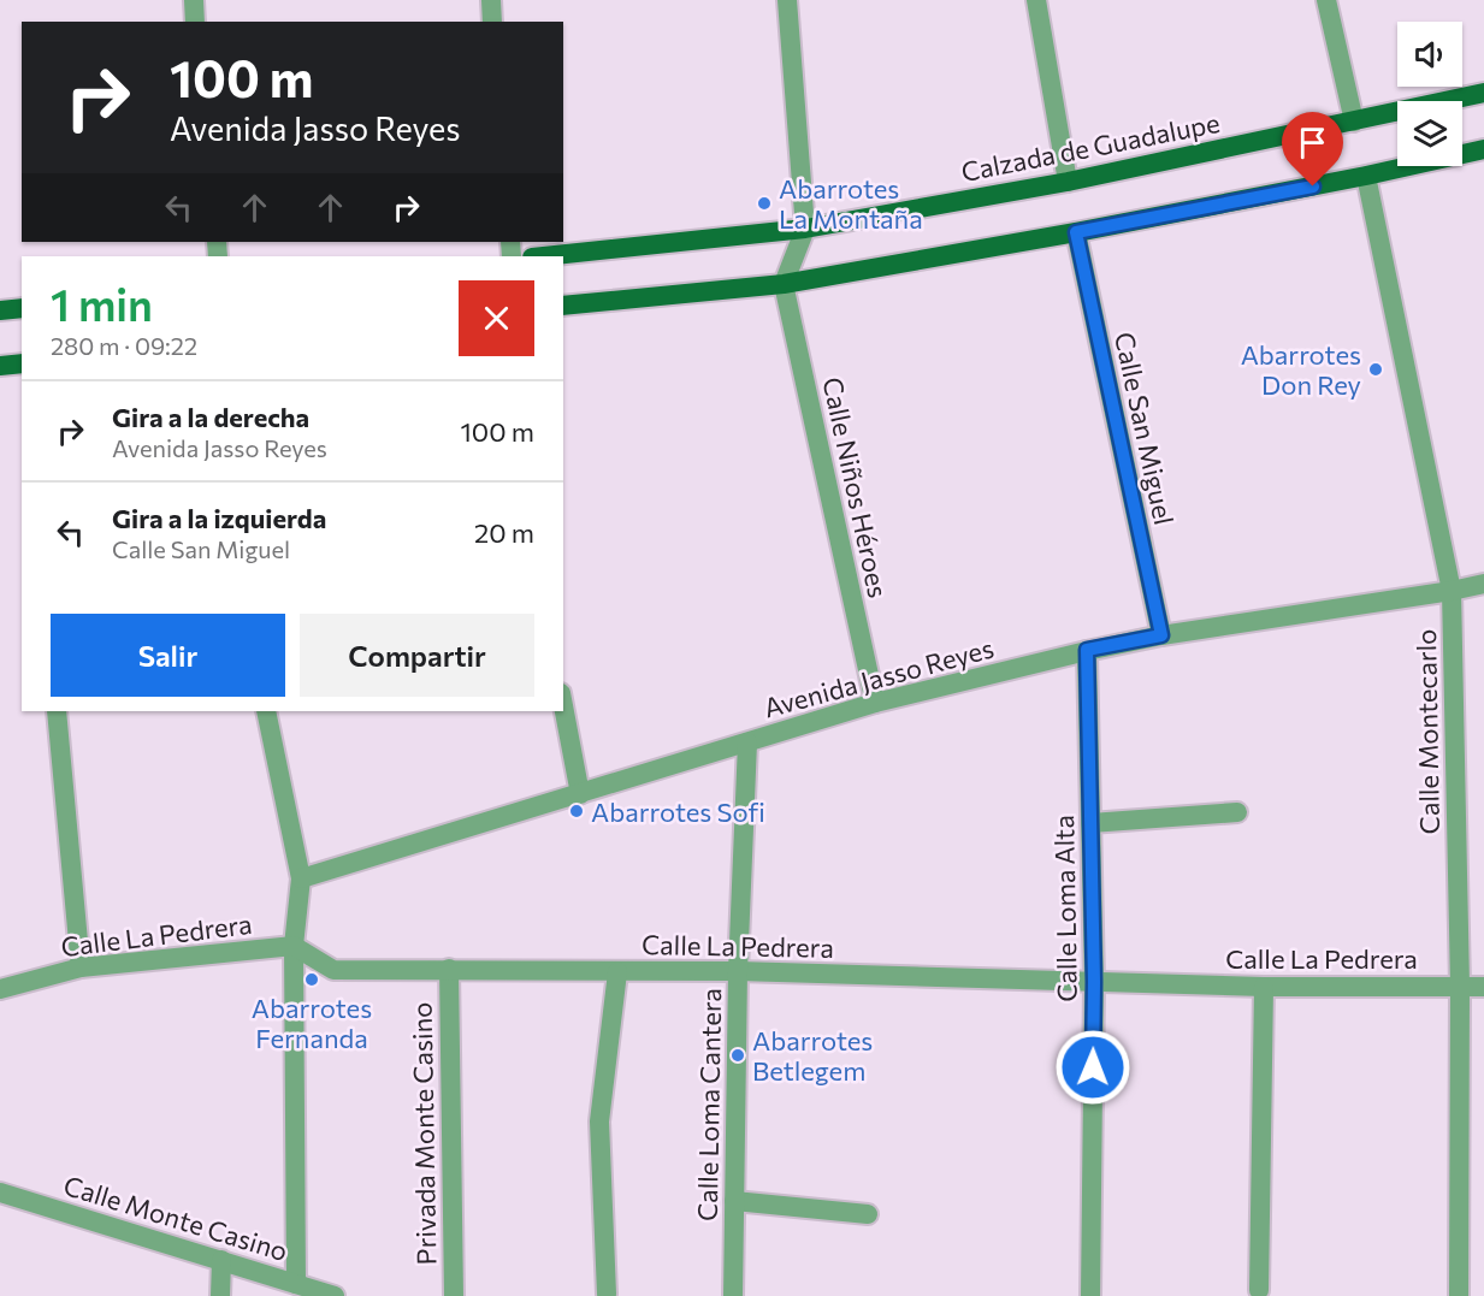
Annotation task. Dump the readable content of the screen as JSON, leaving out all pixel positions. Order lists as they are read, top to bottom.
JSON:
{
  "streets": {
    "main road": ["Calzada de Guadalupe"],
    "street": [
      "Calle San Miguel",
      "Calle Niños Héroes",
      "Avenida Jasso Reyes",
      "Calle Montecarlo",
      "Calle Loma Alta",
      "Calle La Pedrera",
      "Calle Loma Cantera",
      "Privada Monte Casino",
      "Calle Monte Casino"
    ]
  },
  "crossings": [
    ["Calle San Miguel", "Avenida Jasso Reyes"],
    ["Calle Niños Héroes", "Avenida Jasso Reyes"],
    ["Avenida Jasso Reyes", "Calle Montecarlo"],
    ["Avenida Jasso Reyes", "Calle Loma Alta"],
    ["Avenida Jasso Reyes", "Calle Loma Cantera"],
    ["Calle Montecarlo", "Calle La Pedrera"],
    ["Calle Loma Alta", "Calle La Pedrera"],
    ["Calle La Pedrera", "Calle Loma Cantera"],
    ["Calle La Pedrera", "Privada Monte Casino"]
  ],
  "places": [
    "Abarrotes La Montaña",
    "Abarrotes Don Rey",
    "Abarrotes Sofi",
    "Abarrotes Fernanda",
    "Abarrotes Betlegem"
  ],
  "page": {
    "turn": ["100 m", "Avenida Jasso Reyes"],
    "heading": ["1 min", "280 m · 09:22"],
    "list": [
      {
        "name": "Gira a la derecha",
        "note": "Avenida Jasso Reyes",
        "value": "100 m"
      },
      {
        "name": "Gira a la izquierda",
        "note": "Calle San Miguel",
        "value": "20 m"
      }
    ],
    "buttons": ["Salir", "Compartir"]
  }
}
